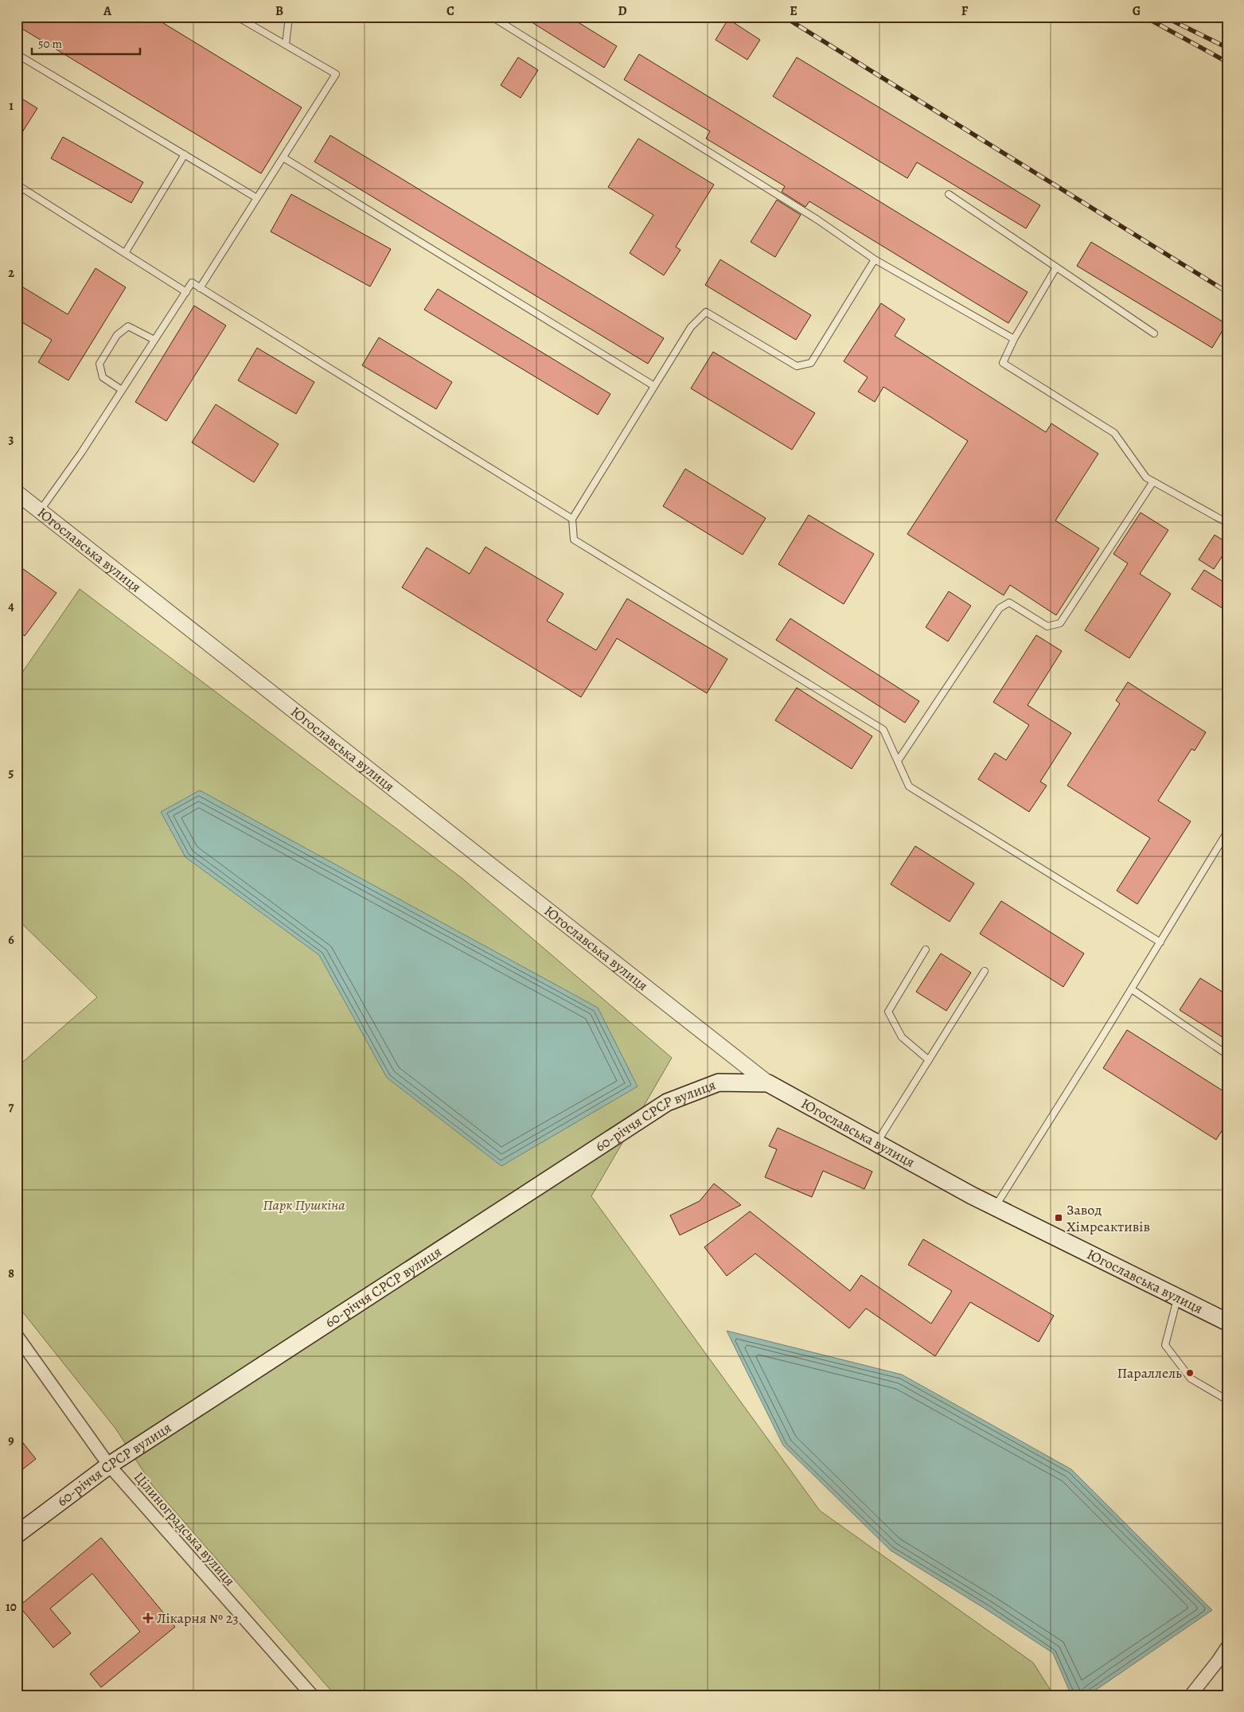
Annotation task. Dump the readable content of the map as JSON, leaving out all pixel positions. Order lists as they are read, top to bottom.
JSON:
{
  "streets": {
    "main road": ["Югославська вулиця", "60-річчя СРСР вулиця"],
    "street": ["Цілиноградська вулиця"]
  },
  "crossings": [
    ["Югославська вулиця", "60-річчя СРСР вулиця"],
    ["60-річчя СРСР вулиця", "Цілиноградська вулиця"]
  ],
  "parks": ["Парк Пушкіна"],
  "places": {
    "transit": ["Завод Хімреактивів"],
    "other": ["Параллель"],
    "health": ["Лікарня № 23"]
  },
  "scale_bar": "50 m",
  "grid": {
    "columns": [
      "A",
      "B",
      "C",
      "D",
      "E",
      "F",
      "G"
    ],
    "rows": [
      "1",
      "2",
      "3",
      "4",
      "5",
      "6",
      "7",
      "8",
      "9",
      "10"
    ]
  }
}
